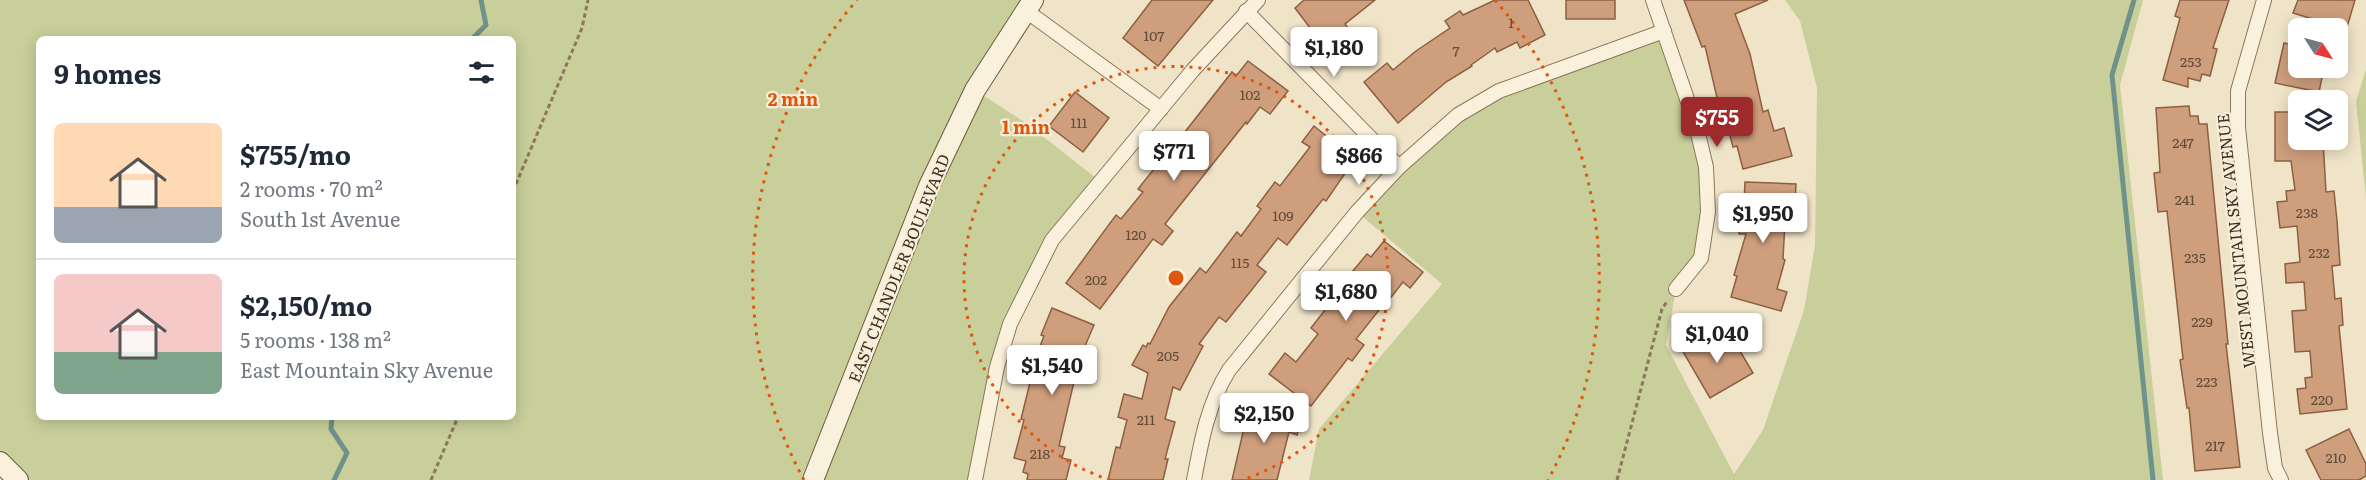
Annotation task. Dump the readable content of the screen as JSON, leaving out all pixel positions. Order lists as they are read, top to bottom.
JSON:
{
  "streets": {
    "main road": ["EAST CHANDLER BOULEVARD"],
    "street": ["WEST MOUNTAIN SKY AVENUE"]
  },
  "house_numbers": [
    "1",
    "107",
    "7",
    "253",
    "102",
    "111",
    "247",
    "241",
    "238",
    "109",
    "120",
    "232",
    "235",
    "115",
    "202",
    "229",
    "205",
    "223",
    "220",
    "211",
    "217",
    "218",
    "210"
  ],
  "north": "bottom right",
  "page": {
    "price": [
      "$1,180",
      "$755",
      "$771",
      "$866",
      "$1,950",
      "$1,680",
      "$1,040",
      "$1,540",
      "$2,150"
    ],
    "heading": "9 homes",
    "list": [
      {
        "name": "$755/mo",
        "note": "2 rooms · 70 m² · South 1st Avenue"
      },
      {
        "name": "$2,150/mo",
        "note": "5 rooms · 138 m² · East Mountain Sky Avenue"
      }
    ]
  },
  "rings": ["2 min", "1 min"]
}
